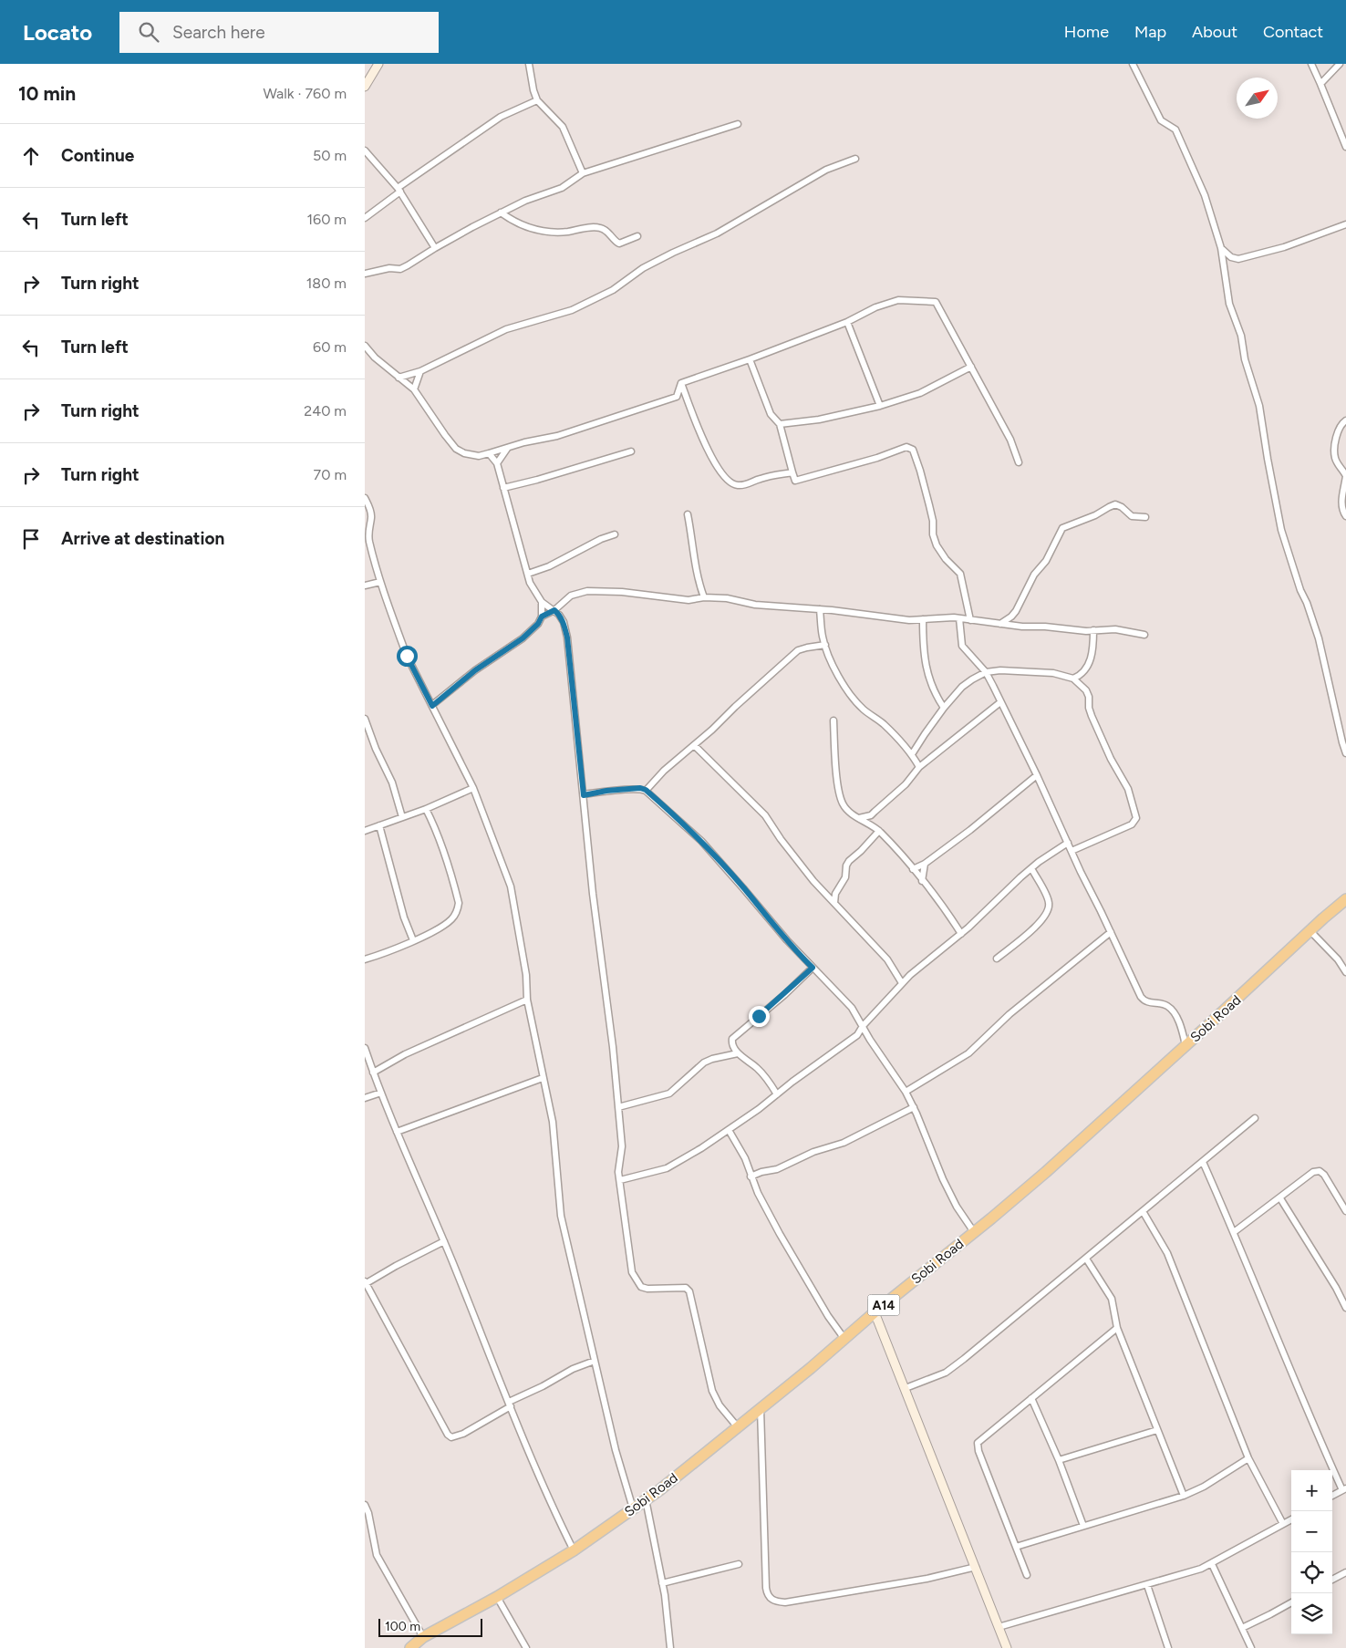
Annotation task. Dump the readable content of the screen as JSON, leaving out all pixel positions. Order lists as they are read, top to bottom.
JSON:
{
  "streets": {
    "highway": ["Sobi Road", "A14"]
  },
  "scale_bar": "100 m",
  "north": "top right",
  "page": {
    "header": "Locato",
    "search": "Search here",
    "nav": [
      "Home",
      "Map",
      "About",
      "Contact"
    ],
    "heading": ["10 min", "Walk · 760 m"],
    "list": [
      ["Continue", "50 m"],
      ["Turn left", "160 m"],
      ["Turn right", "180 m"],
      ["Turn left", "60 m"],
      ["Turn right", "240 m"],
      ["Turn right", "70 m"],
      "Arrive at destination"
    ],
    "map_buttons": ["+", "−"],
    "scale": "100 m"
  }
}
